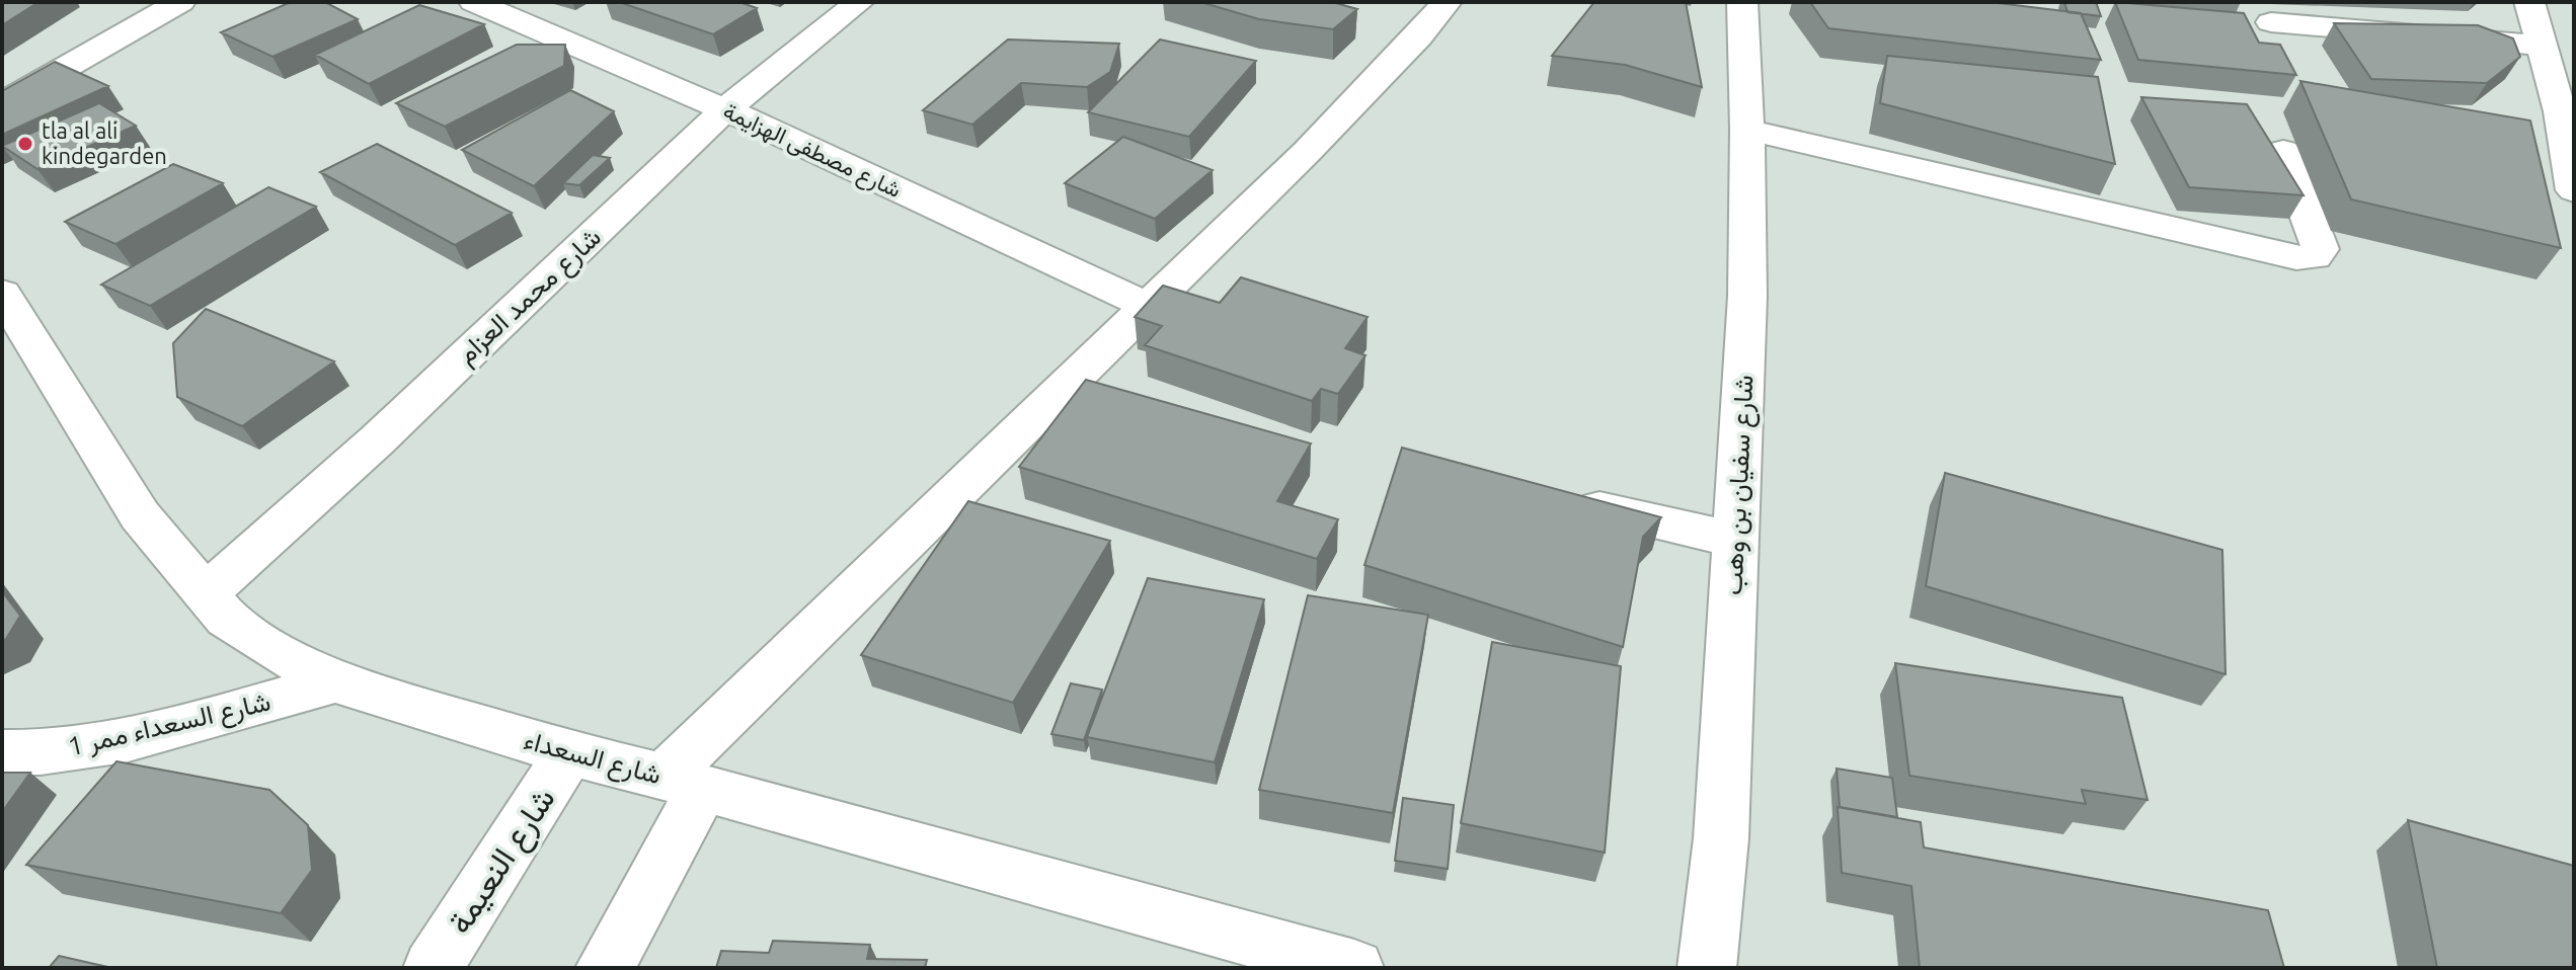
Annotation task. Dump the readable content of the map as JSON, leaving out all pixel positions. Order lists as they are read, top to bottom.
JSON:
{
  "streets": {
    "street": [
      "شارع مصطفى الهزايمة",
      "شارع محمد العزام",
      "شارع سفيان بن وهب",
      "شارع السعداء ممر 1",
      "شارع السعداء",
      "شارع النعيمة"
    ]
  },
  "crossings": [
    ["شارع مصطفى الهزايمة", "شارع محمد العزام"],
    ["شارع محمد العزام", "شارع السعداء"],
    ["شارع السعداء ممر 1", "شارع السعداء"],
    ["شارع السعداء", "شارع النعيمة"]
  ],
  "places": ["tla al ali kindegarden"]
}
